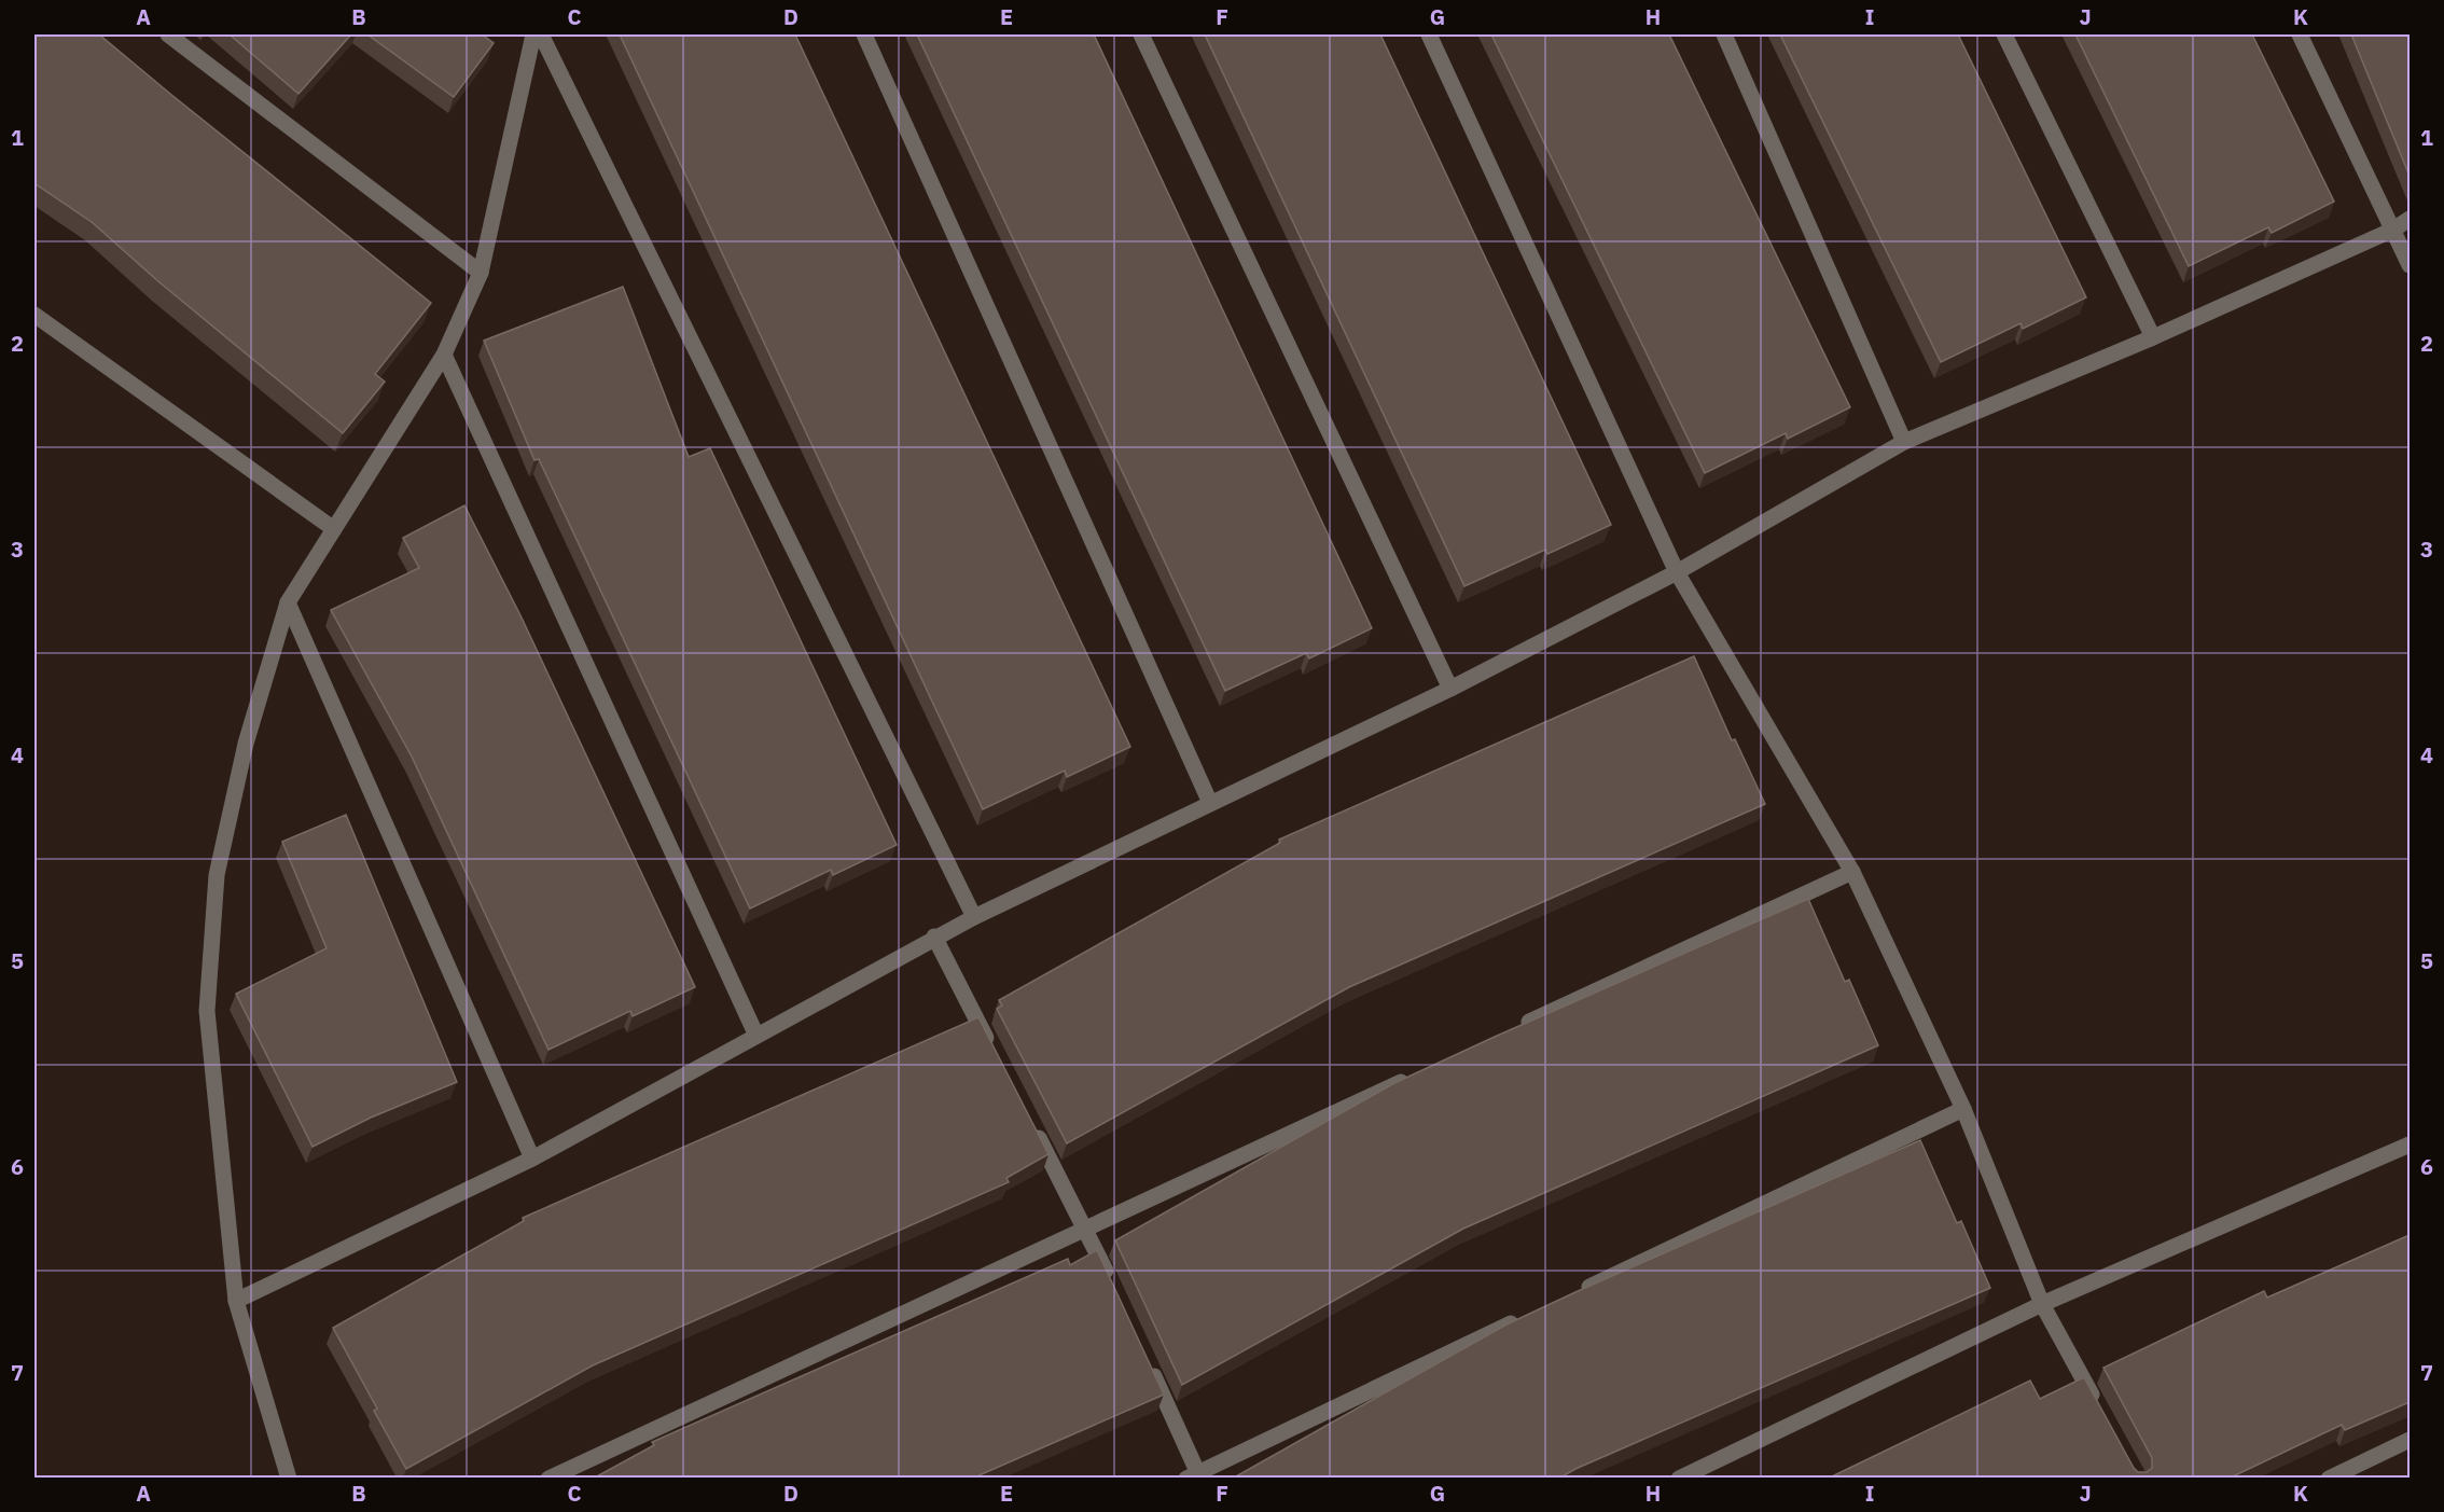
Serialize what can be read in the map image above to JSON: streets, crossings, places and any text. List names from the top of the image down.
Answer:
{
  "grid": {
    "columns": [
      "A",
      "B",
      "C",
      "D",
      "E",
      "F",
      "G",
      "H",
      "I",
      "J",
      "K"
    ],
    "rows": [
      "1",
      "2",
      "3",
      "4",
      "5",
      "6",
      "7"
    ]
  }
}
